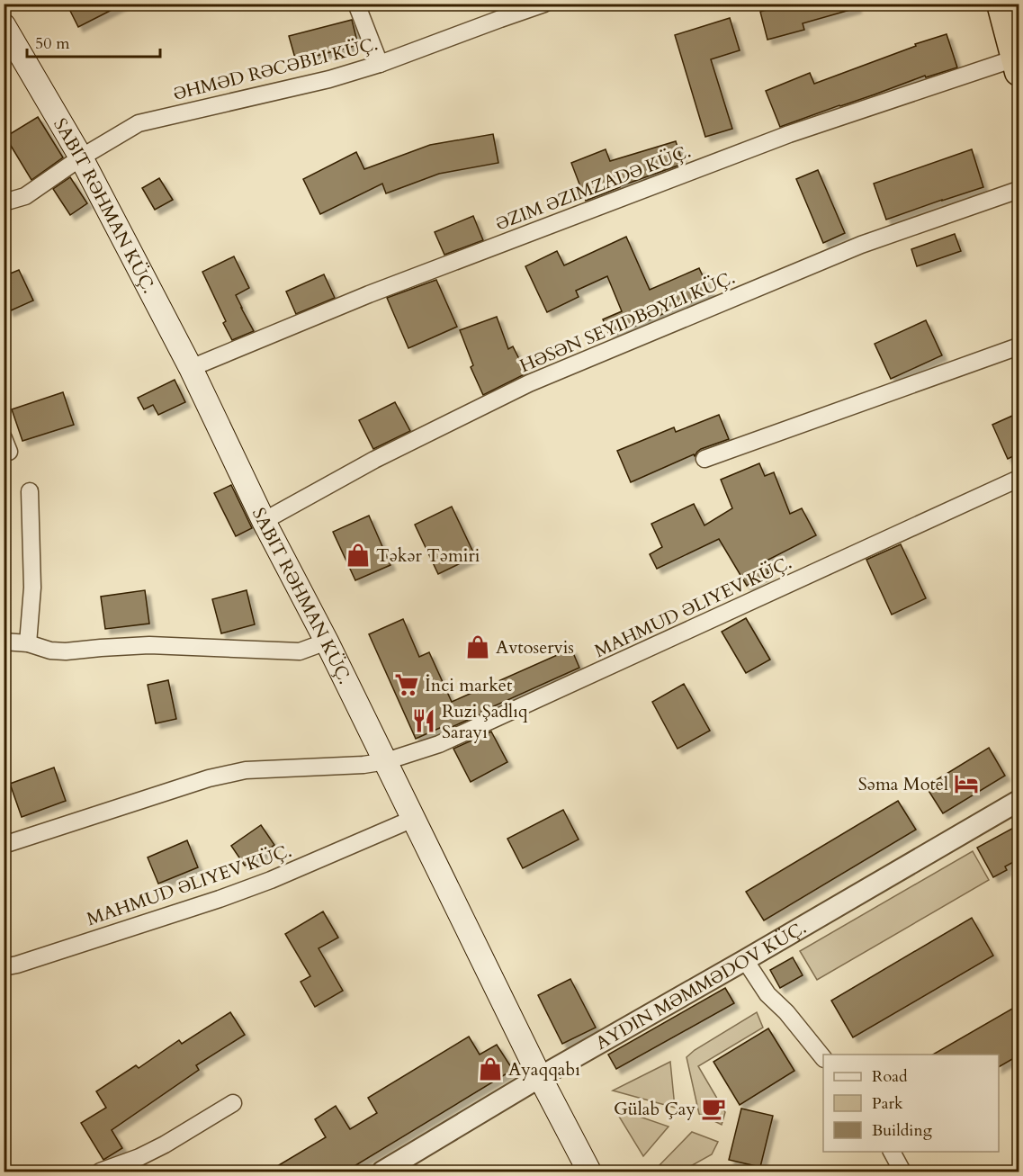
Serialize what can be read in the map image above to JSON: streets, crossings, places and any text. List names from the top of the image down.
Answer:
{
  "streets": {
    "main road": ["SABIT RƏHMAN KÜÇ."],
    "street": [
      "ƏHMƏD RƏCƏBLI KÜÇ.",
      "ƏZIM ƏZIMZADƏ KÜÇ.",
      "HƏSƏN SEYIDBƏYLI KÜÇ.",
      "MAHMUD ƏLIYEV KÜÇ."
    ]
  },
  "crossings": [
    ["ƏHMƏD RƏCƏBLI KÜÇ.", "SABIT RƏHMAN KÜÇ."],
    ["ƏZIM ƏZIMZADƏ KÜÇ.", "SABIT RƏHMAN KÜÇ."],
    ["SABIT RƏHMAN KÜÇ.", "HƏSƏN SEYIDBƏYLI KÜÇ."],
    ["SABIT RƏHMAN KÜÇ.", "MAHMUD ƏLIYEV KÜÇ."]
  ],
  "places": {
    "shop": ["Təkər Təmiri", "Avtoservis", "Ayaqqabı"],
    "supermarket": ["İnci market"],
    "restaurant": ["Ruzi Şadlıq Sarayı"],
    "hotel": ["Səma Motel"],
    "cafe": ["Gülab Çay"]
  },
  "legend": ["Road", "Park", "Building"],
  "scale_bar": "50 m"
}
